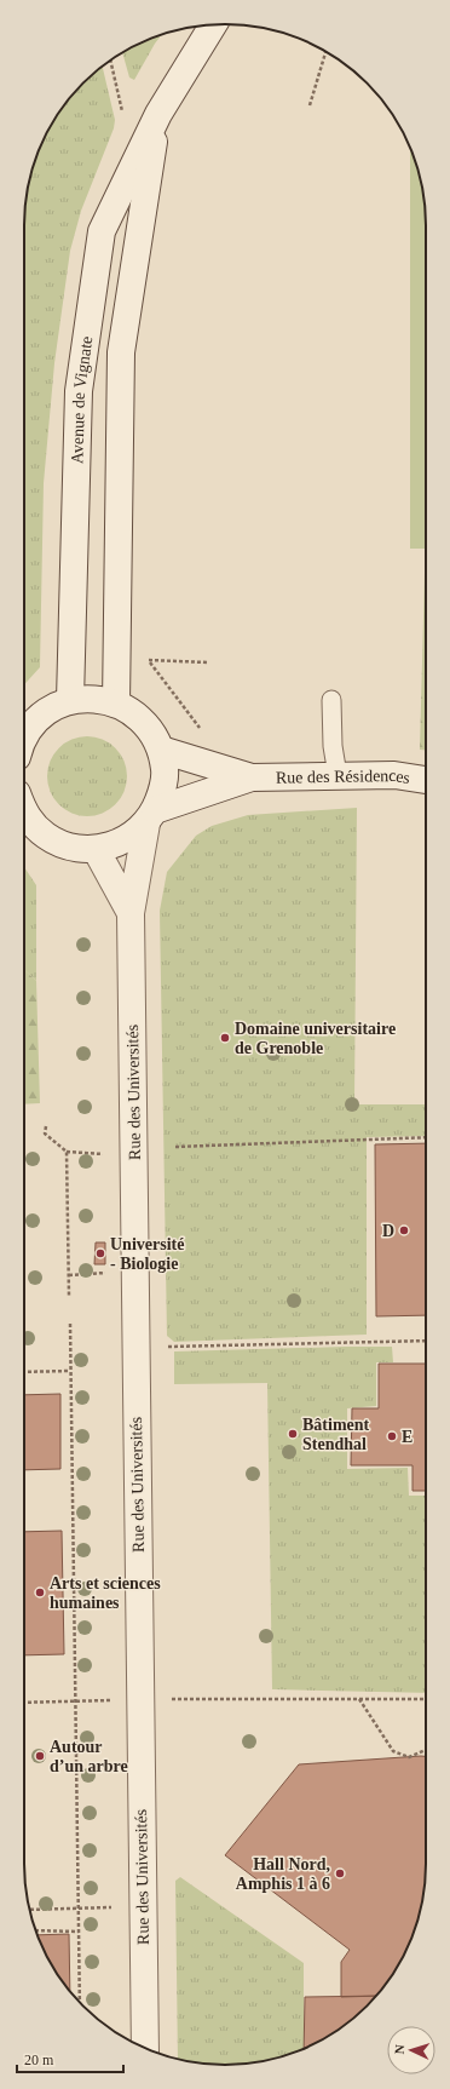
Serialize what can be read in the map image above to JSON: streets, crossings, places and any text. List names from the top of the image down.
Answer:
{
  "streets": {
    "street": ["Avenue de Vignate", "Rue des Résidences", "Rue des Universités"]
  },
  "crossings": [
    ["Rue des Résidences", "Rue des Universités"]
  ],
  "places": [
    "Domaine universitaire de Grenoble",
    "D",
    "Université - Biologie",
    "Bâtiment Stendhal",
    "E",
    "Arts et sciences humaines",
    "Autour d’un arbre",
    "Hall Nord, Amphis 1 à 6"
  ],
  "scale_bar": "20 m",
  "north": "left"
}
